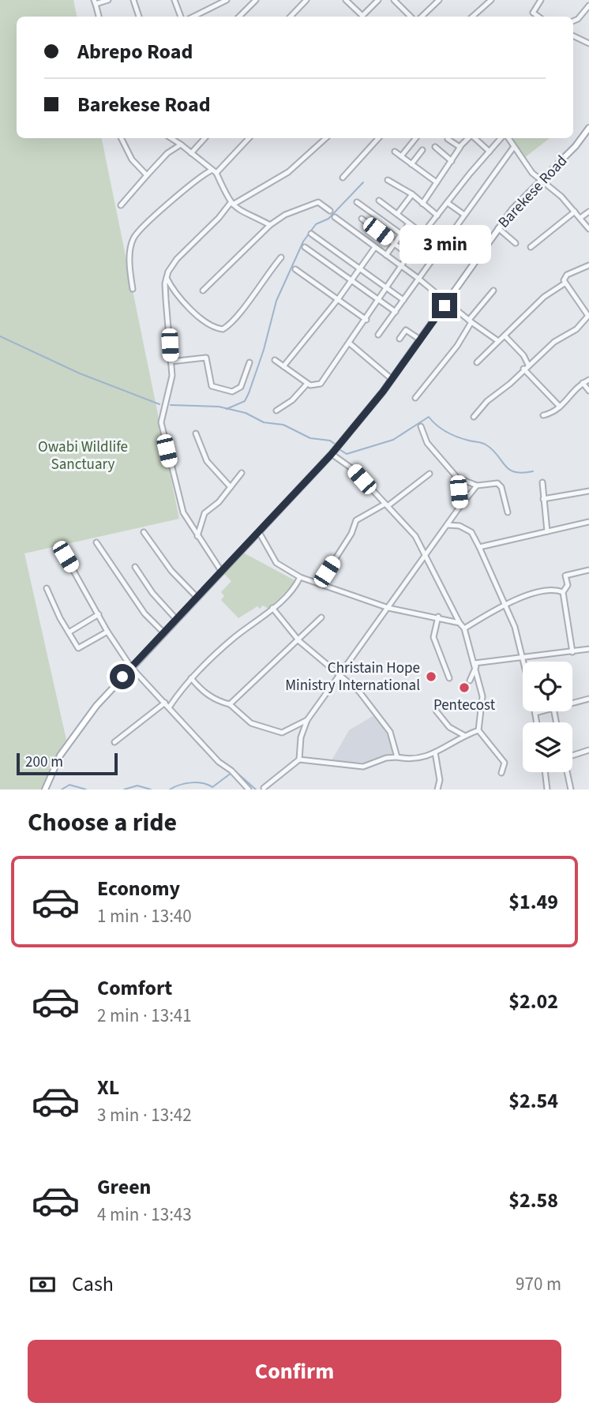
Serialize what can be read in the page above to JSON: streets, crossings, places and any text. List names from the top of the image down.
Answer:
{
  "streets": {
    "main road": ["Barekese Road"]
  },
  "parks": ["Owabi Wildlife Sanctuary"],
  "places": ["Christain Hope Ministry International", "Pentecost"],
  "scale_bar": "200 m",
  "page": {
    "banner": ["Abrepo Road", "Barekese Road"],
    "bubble": "3 min",
    "scale": "200 m",
    "heading": "Choose a ride",
    "list": [
      {
        "name": "Economy",
        "note": "1 min · 13:40",
        "value": "$1.49"
      },
      {
        "name": "Comfort",
        "note": "2 min · 13:41",
        "value": "$2.02"
      },
      {
        "name": "XL",
        "note": "3 min · 13:42",
        "value": "$2.54"
      },
      {
        "name": "Green",
        "note": "4 min · 13:43",
        "value": "$2.58"
      }
    ],
    "pay": ["Cash", "970 m"],
    "buttons": "Confirm"
  }
}
